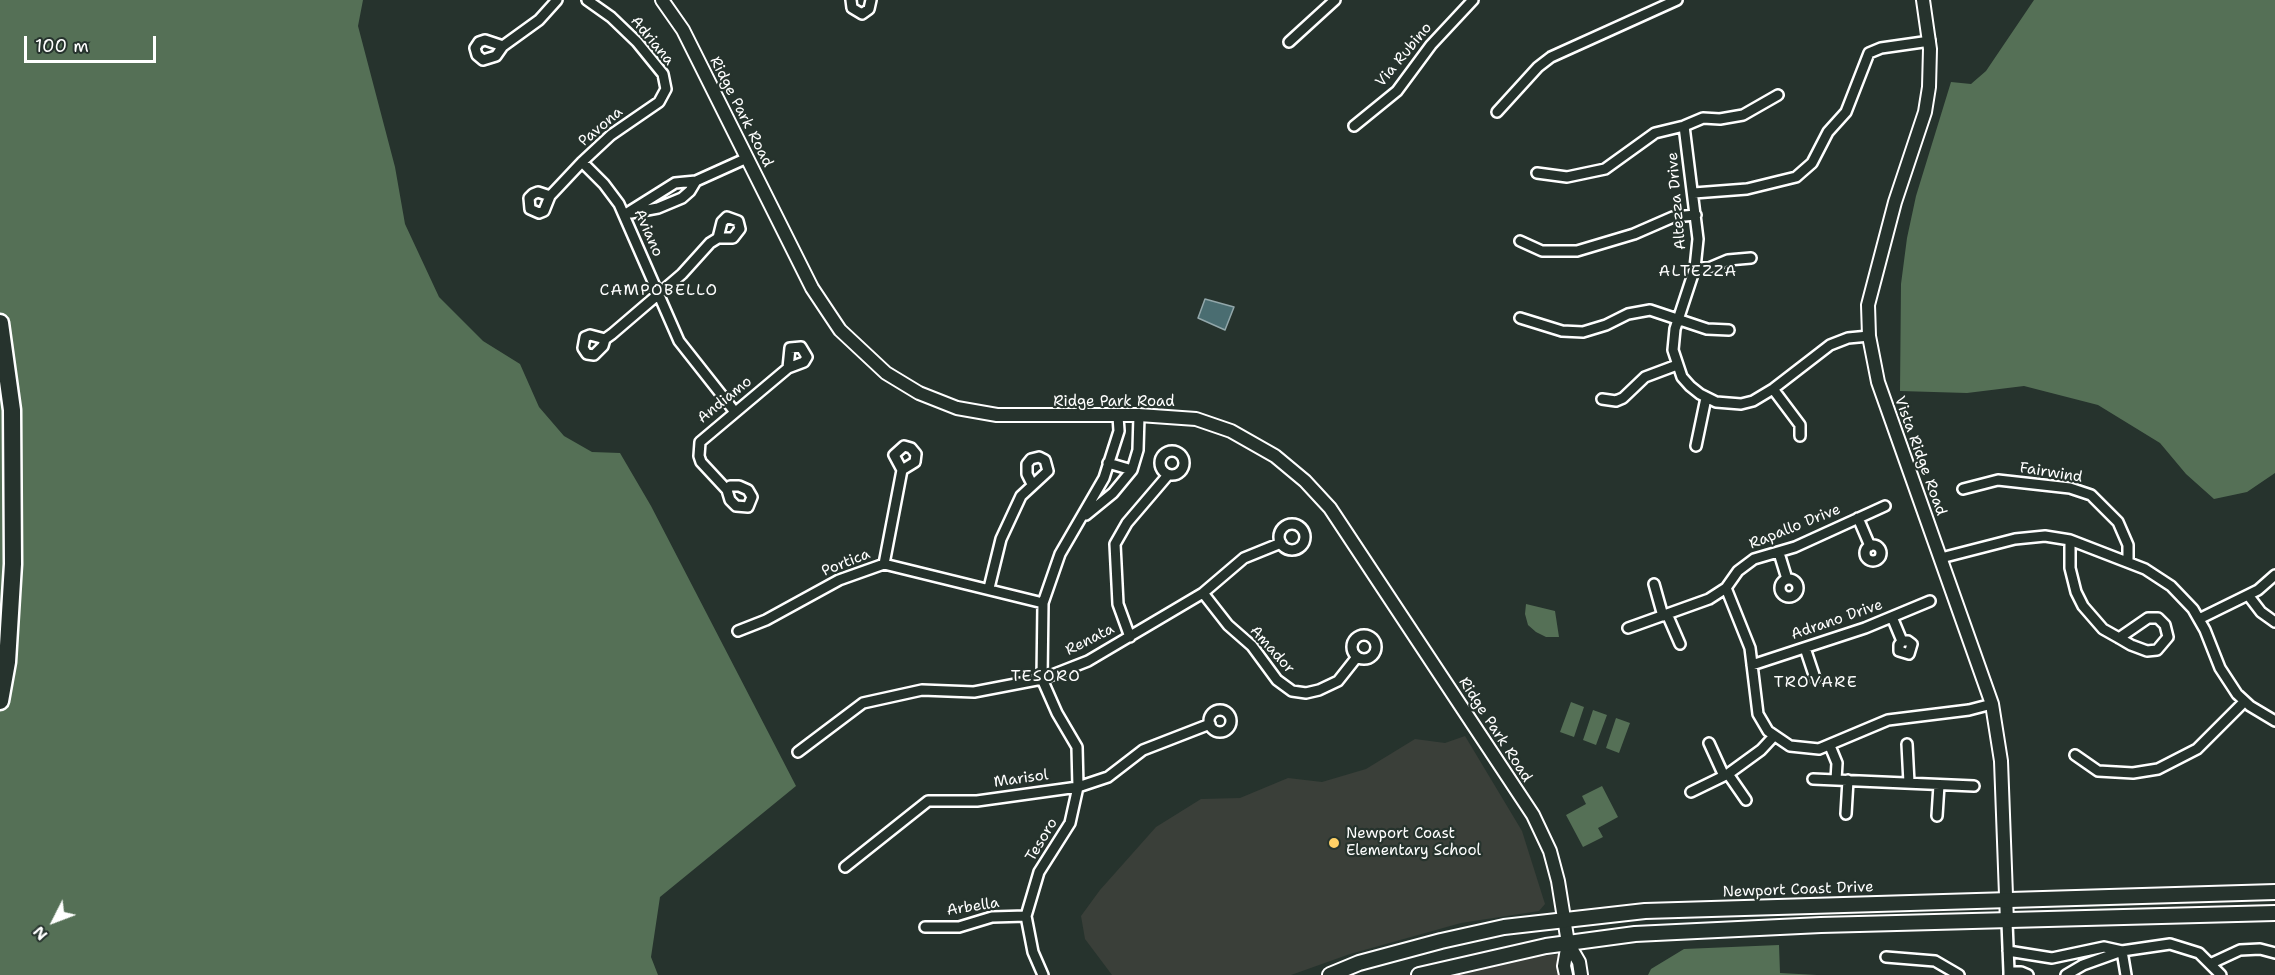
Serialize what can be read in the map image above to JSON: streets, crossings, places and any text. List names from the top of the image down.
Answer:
{
  "streets": {
    "main road": ["Newport Coast Drive"],
    "street": [
      "Adriana",
      "Via Rubino",
      "Ridge Park Road",
      "Pavona",
      "Altezza Drive",
      "Aviano",
      "Andiamo",
      "Vista Ridge Road",
      "Fairwind",
      "Rapallo Drive",
      "Portica",
      "Adrano Drive",
      "Renata",
      "Amador",
      "Marisol",
      "Tesoro",
      "Arbella"
    ]
  },
  "crossings": [
    ["Adriana", "Pavona"],
    ["Ridge Park Road", "Tesoro"],
    ["Ridge Park Road", "Newport Coast Drive"],
    ["Pavona", "Aviano"],
    ["Aviano", "Andiamo"],
    ["Vista Ridge Road", "Newport Coast Drive"],
    ["Portica", "Tesoro"],
    ["Renata", "Amador"],
    ["Renata", "Tesoro"],
    ["Marisol", "Tesoro"],
    ["Tesoro", "Arbella"]
  ],
  "districts": [
    "ALTEZZA",
    "CAMPOBELLO",
    "TESORO",
    "TROVARE"
  ],
  "places": ["Newport Coast Elementary School"],
  "scale_bar": "100 m",
  "north": "bottom left"
}
